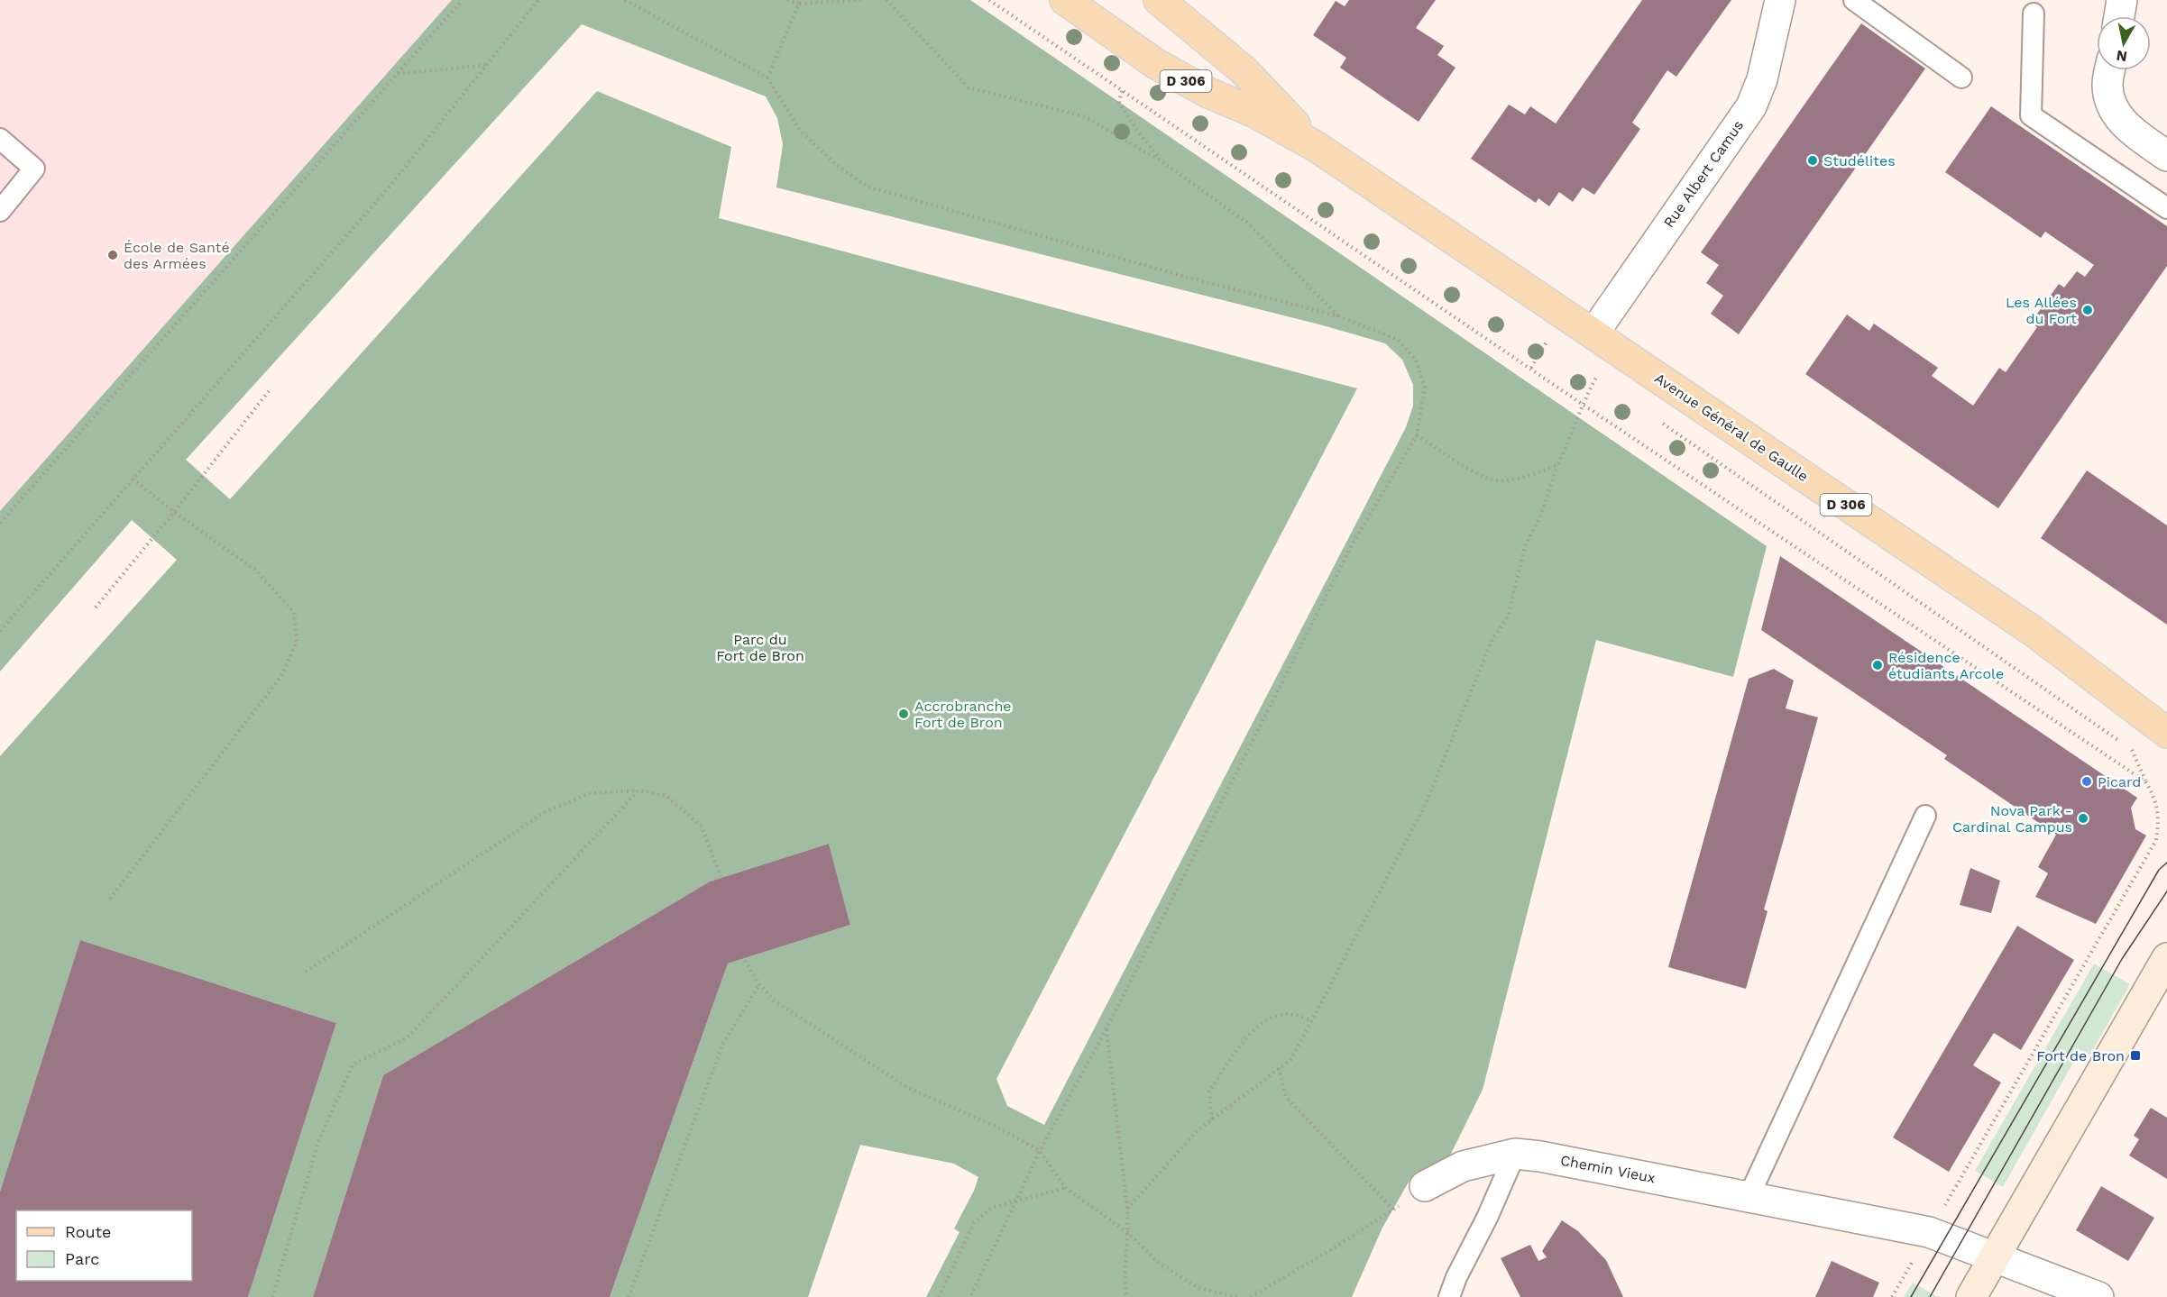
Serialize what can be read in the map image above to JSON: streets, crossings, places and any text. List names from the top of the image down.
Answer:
{
  "streets": {
    "main road": ["D 306", "Avenue Général de Gaulle"],
    "street": ["Rue Albert Camus", "Chemin Vieux"]
  },
  "crossings": [
    ["Rue Albert Camus", "Avenue Général de Gaulle"]
  ],
  "parks": ["Parc du Fort de Bron"],
  "places": {
    "other": [
      "Studélites",
      "École de Santé des Armées",
      "Les Allées du Fort",
      "Résidence étudiants Arcole",
      "Accrobranche Fort de Bron",
      "Picard",
      "Nova Park - Cardinal Campus"
    ],
    "transit": ["Fort de Bron"]
  },
  "legend": ["Route", "Parc"],
  "north": "bottom"
}
